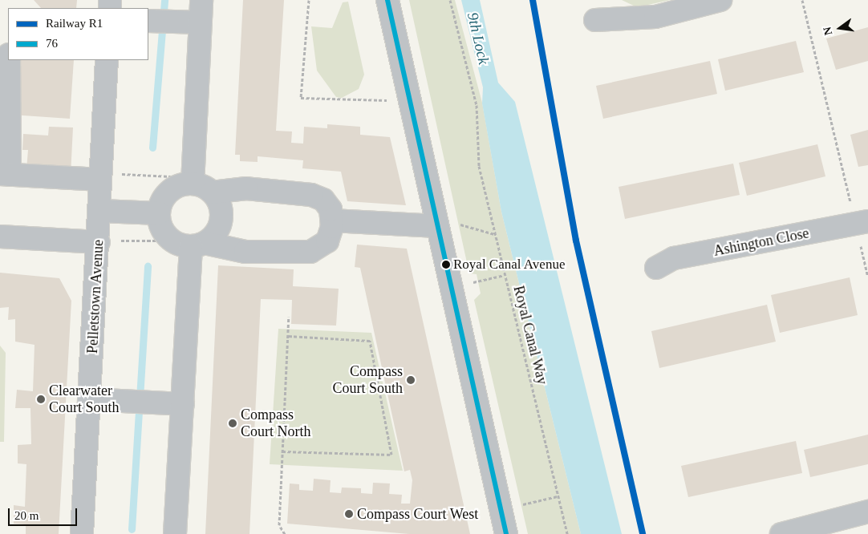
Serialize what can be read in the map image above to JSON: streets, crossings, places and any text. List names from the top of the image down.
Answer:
{
  "streets": {
    "street": ["Ashington Close", "Pelletstown Avenue"],
    "path": ["Royal Canal Way"]
  },
  "water": ["9th Lock"],
  "places": [
    "Royal Canal Avenue",
    "Compass Court South",
    "Clearwater Court South",
    "Compass Court North",
    "Compass Court West"
  ],
  "lines": ["rail line R1", "transit line 76"],
  "legend": ["Railway R1", "76"],
  "scale_bar": "20 m",
  "north": "left"
}
